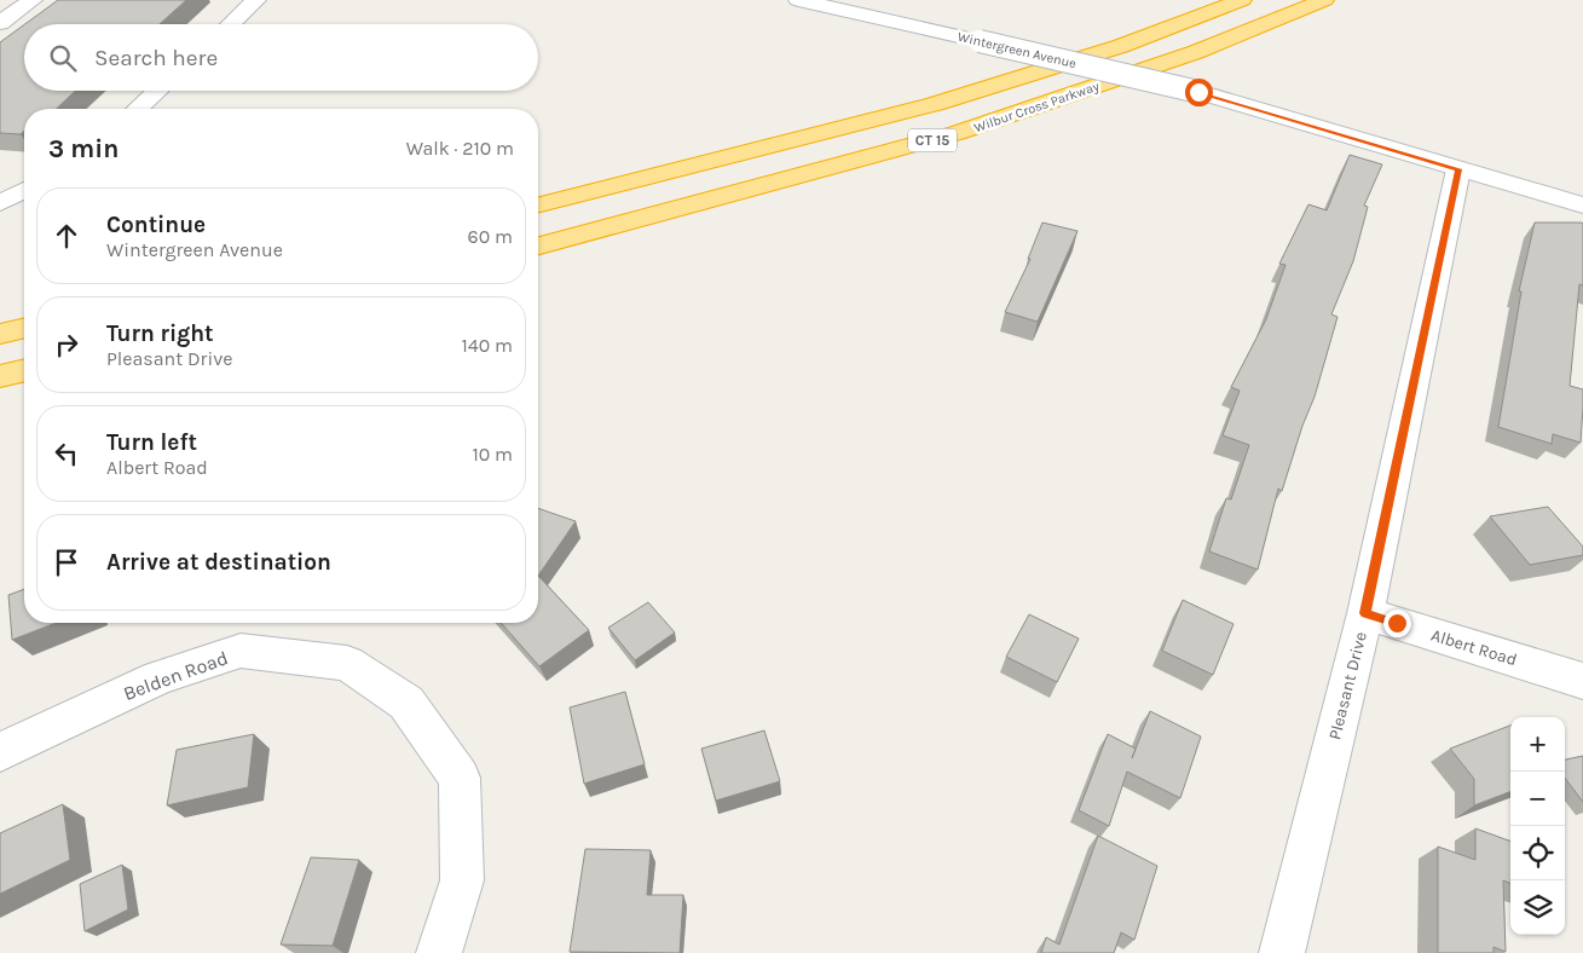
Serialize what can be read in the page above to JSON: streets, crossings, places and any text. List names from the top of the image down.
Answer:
{
  "streets": {
    "highway": ["Wilbur Cross Parkway", "CT 15"],
    "street": [
      "Wintergreen Avenue",
      "Albert Road",
      "Belden Road",
      "Pleasant Drive"
    ]
  },
  "crossings": [
    ["Wintergreen Avenue", "Pleasant Drive"],
    ["Albert Road", "Pleasant Drive"]
  ],
  "page": {
    "search": "Search here",
    "heading": ["3 min", "Walk · 210 m"],
    "list": [
      ["Continue", "Wintergreen Avenue", "60 m"],
      ["Turn right", "Pleasant Drive", "140 m"],
      ["Turn left", "Albert Road", "10 m"],
      "Arrive at destination"
    ],
    "map_buttons": ["+", "−"]
  }
}
